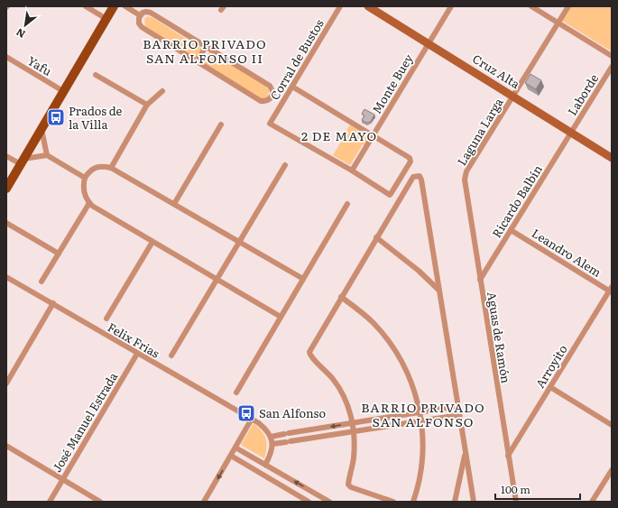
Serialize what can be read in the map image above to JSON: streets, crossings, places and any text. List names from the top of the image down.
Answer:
{
  "streets": {
    "main road": ["Cruz Alta"],
    "street": [
      "Corral de Bustos",
      "Yafu",
      "Monte Buey",
      "Laborde",
      "Laguna Larga",
      "Ricardo Balbín",
      "Leandro Alem",
      "Aguas de Ramón",
      "Felix Frias",
      "Arroyito",
      "José Manuel Estrada"
    ]
  },
  "crossings": [
    ["Corral de Bustos", "Monte Buey"],
    ["Cruz Alta", "Monte Buey"],
    ["Cruz Alta", "Laborde"],
    ["Cruz Alta", "Laguna Larga"],
    ["Cruz Alta", "Ricardo Balbín"],
    ["Laborde", "Ricardo Balbín"],
    ["Laguna Larga", "Aguas de Ramón"],
    ["Ricardo Balbín", "Leandro Alem"],
    ["Ricardo Balbín", "Aguas de Ramón"],
    ["Leandro Alem", "Arroyito"],
    ["Aguas de Ramón", "Arroyito"],
    ["Felix Frias", "José Manuel Estrada"]
  ],
  "districts": ["BARRIO PRIVADO SAN ALFONSO II", "2 DE MAYO", "BARRIO PRIVADO SAN ALFONSO"],
  "places": {
    "bus stop": ["Prados de la Villa", "San Alfonso"]
  },
  "scale_bar": "100 m",
  "north": "bottom left"
}
